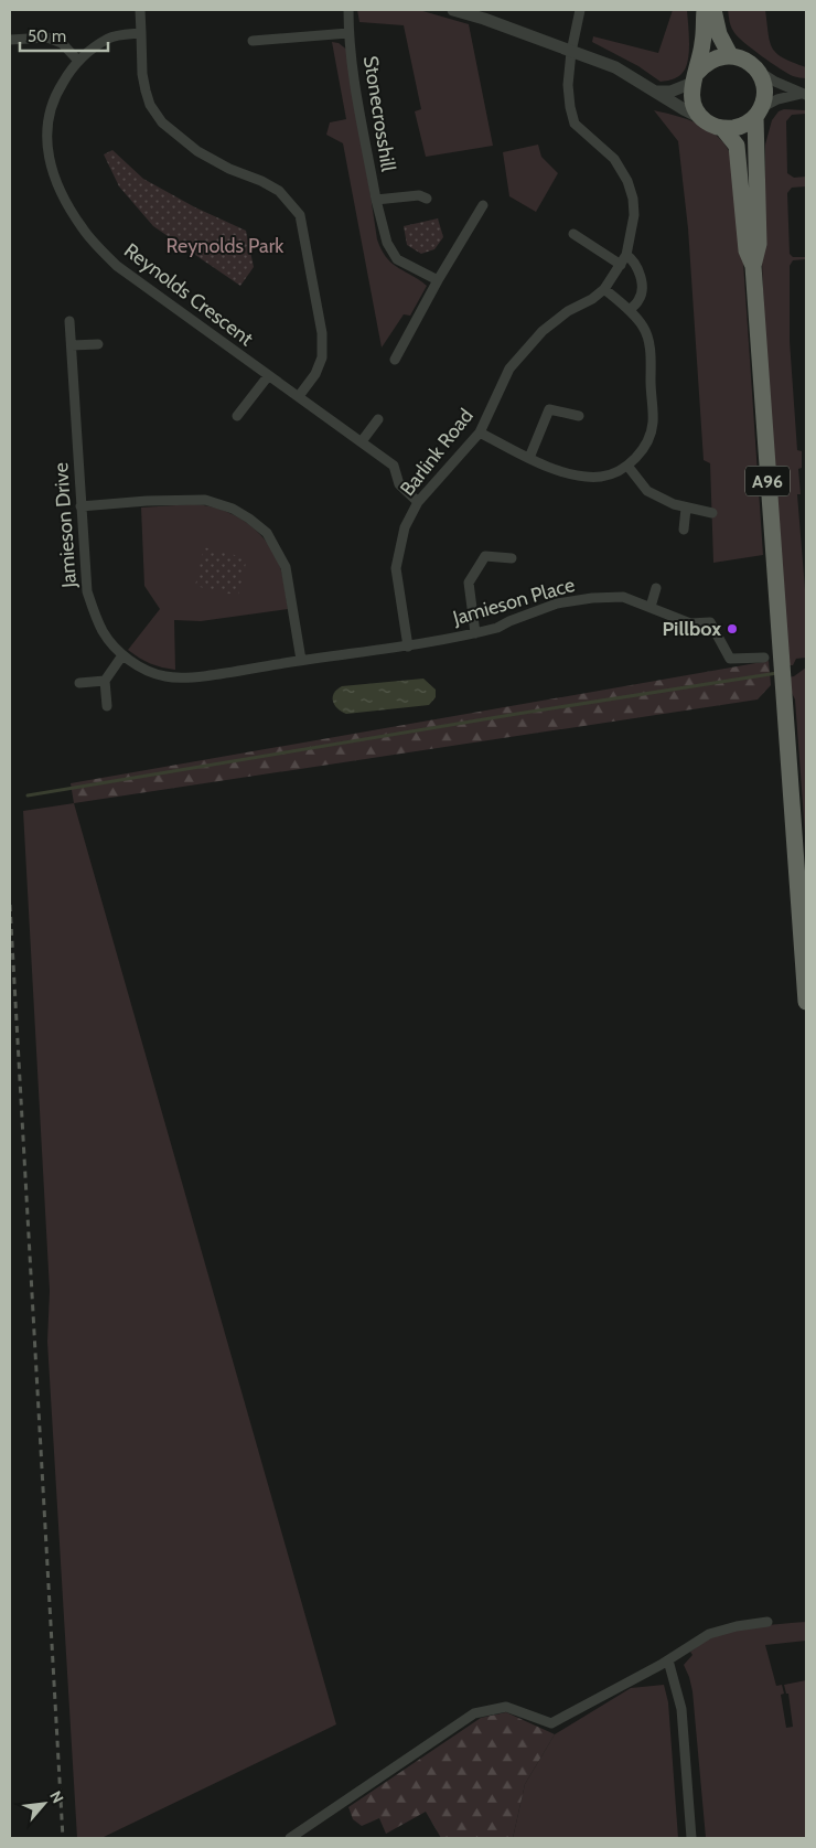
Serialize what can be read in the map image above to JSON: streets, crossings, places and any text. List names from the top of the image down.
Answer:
{
  "streets": {
    "highway": ["A96"],
    "street": [
      "Stonecrosshill",
      "Reynolds Crescent",
      "Barlink Road",
      "Jamieson Drive",
      "Jamieson Place"
    ]
  },
  "crossings": [
    ["Reynolds Crescent", "Barlink Road"],
    ["Barlink Road", "Jamieson Drive"],
    ["Barlink Road", "Jamieson Place"],
    ["Jamieson Drive", "Jamieson Place"]
  ],
  "parks": ["Reynolds Park"],
  "places": ["Pillbox"],
  "scale_bar": "50 m",
  "north": "top right"
}
